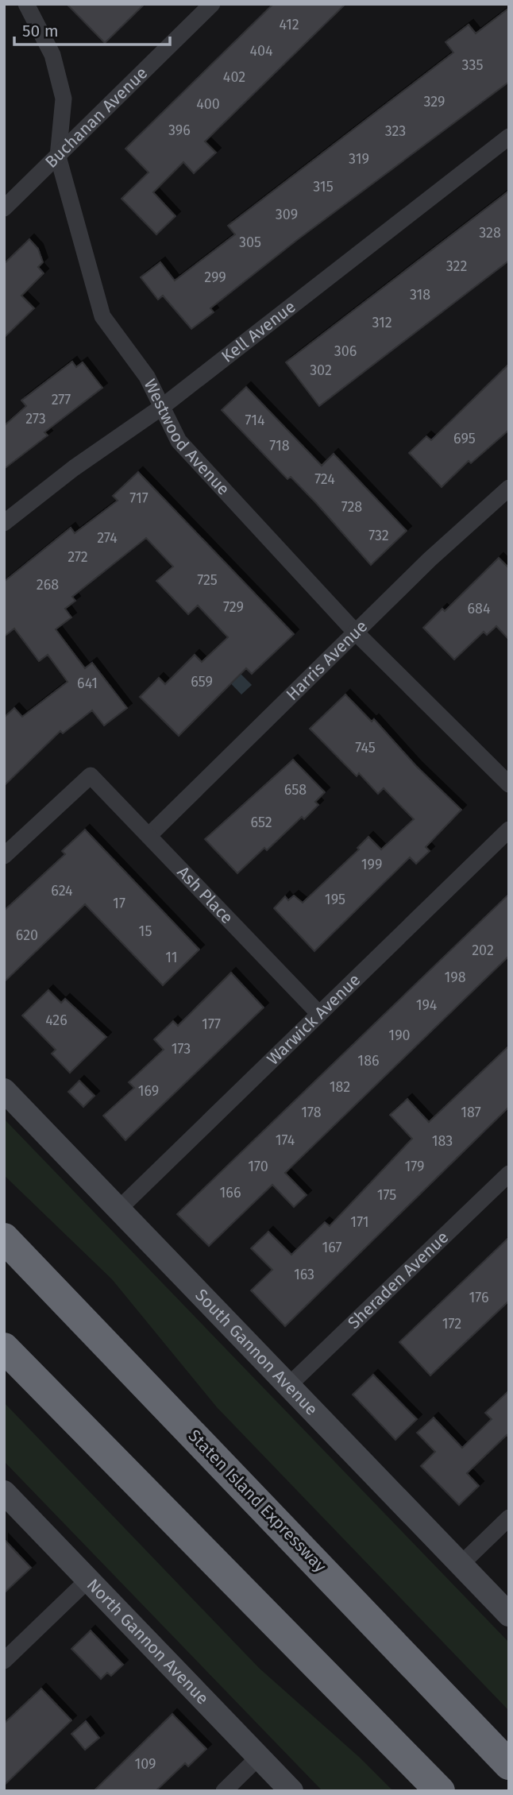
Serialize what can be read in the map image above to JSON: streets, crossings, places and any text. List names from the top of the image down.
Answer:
{
  "streets": {
    "highway": ["Staten Island Expressway"],
    "main road": ["South Gannon Avenue", "North Gannon Avenue"],
    "street": [
      "Buchanan Avenue",
      "Kell Avenue",
      "Westwood Avenue",
      "Harris Avenue",
      "Ash Place",
      "Warwick Avenue",
      "Sheraden Avenue"
    ]
  },
  "crossings": [
    ["Buchanan Avenue", "Westwood Avenue"],
    ["Kell Avenue", "Westwood Avenue"],
    ["Westwood Avenue", "Harris Avenue"],
    ["Harris Avenue", "Ash Place"],
    ["Ash Place", "Warwick Avenue"],
    ["Warwick Avenue", "South Gannon Avenue"],
    ["Sheraden Avenue", "South Gannon Avenue"]
  ],
  "house_numbers": [
    "412",
    "404",
    "335",
    "402",
    "329",
    "400",
    "396",
    "323",
    "319",
    "315",
    "309",
    "328",
    "305",
    "322",
    "299",
    "318",
    "312",
    "306",
    "302",
    "277",
    "273",
    "714",
    "695",
    "718",
    "724",
    "717",
    "728",
    "732",
    "274",
    "272",
    "725",
    "268",
    "729",
    "684",
    "659",
    "641",
    "745",
    "658",
    "652",
    "199",
    "624",
    "195",
    "17",
    "15",
    "620",
    "202",
    "11",
    "198",
    "194",
    "426",
    "177",
    "190",
    "173",
    "186",
    "182",
    "169",
    "178",
    "187",
    "174",
    "183",
    "170",
    "179",
    "166",
    "175",
    "171",
    "167",
    "163",
    "176",
    "172",
    "109"
  ],
  "scale_bar": "50 m"
}
